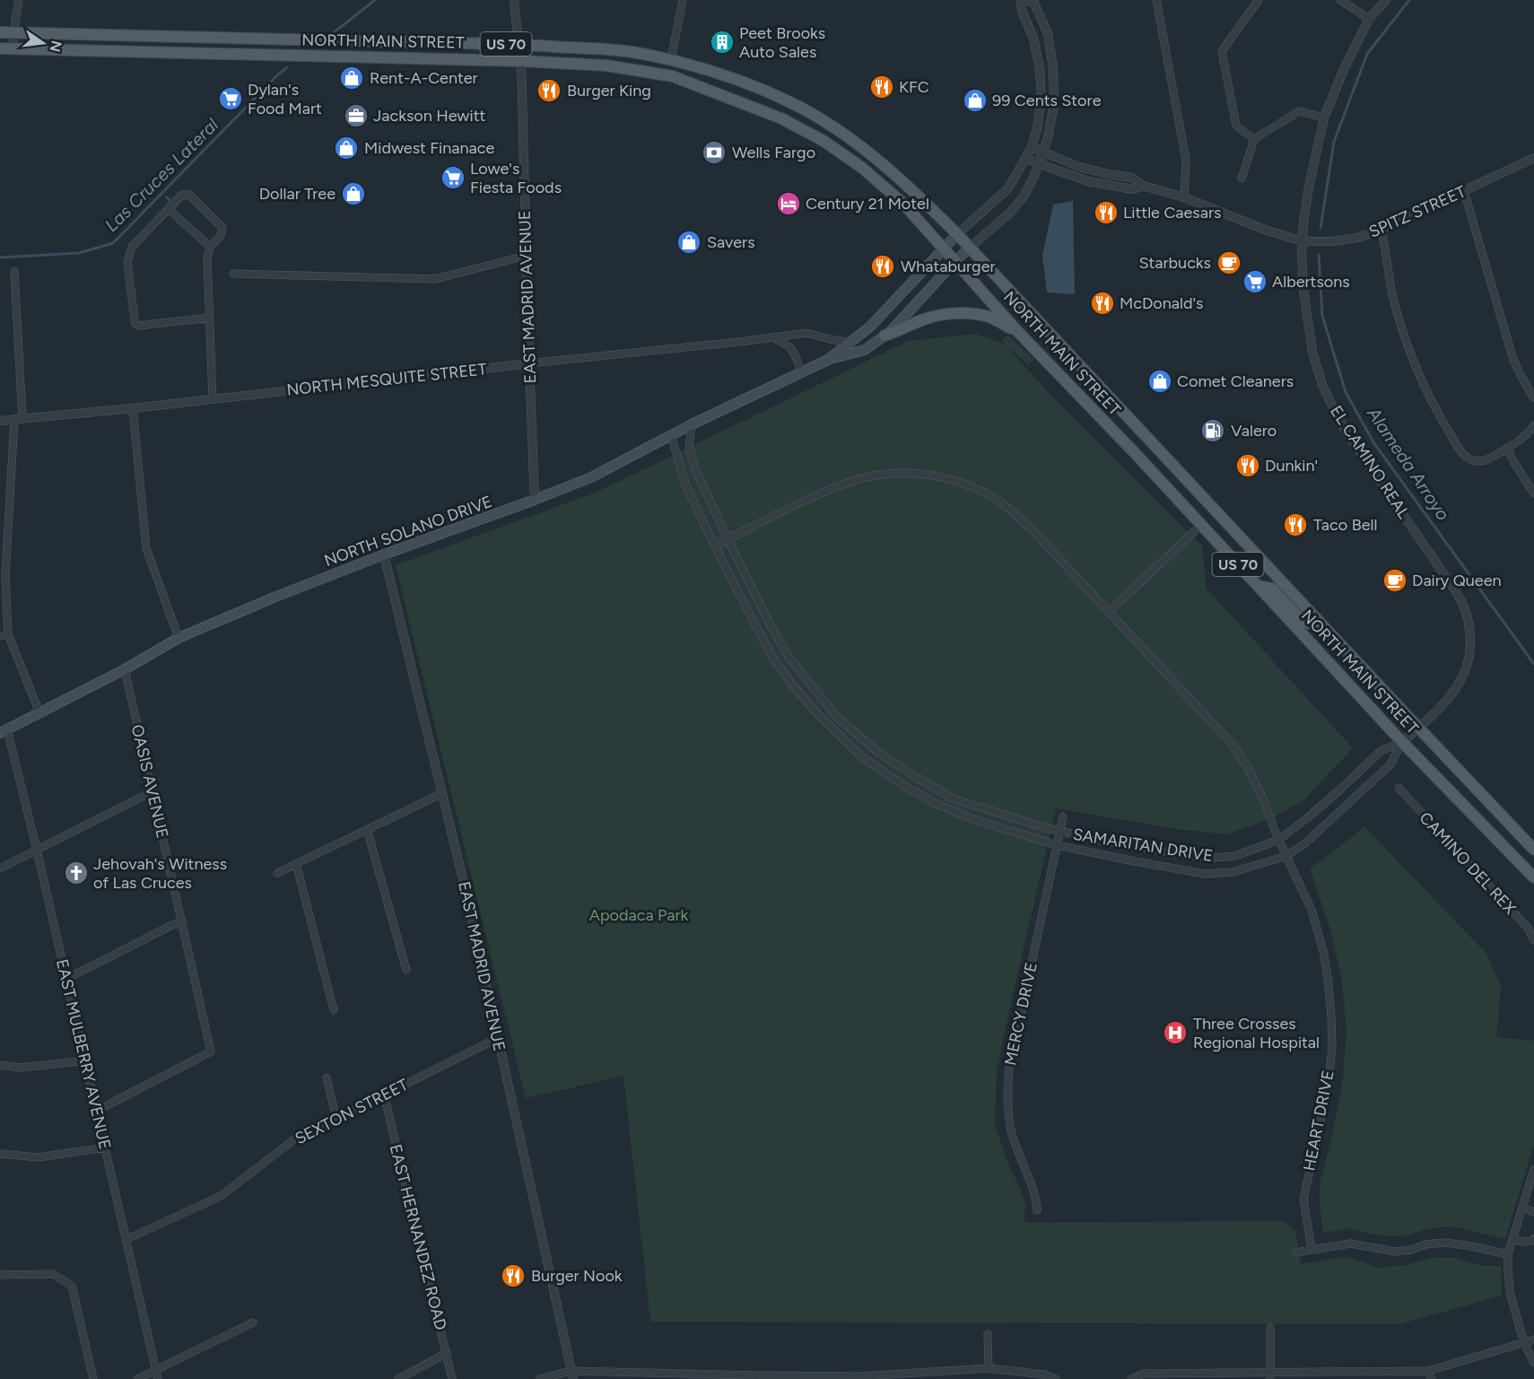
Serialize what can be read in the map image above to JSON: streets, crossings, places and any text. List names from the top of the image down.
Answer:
{
  "streets": {
    "main road": ["NORTH MAIN STREET", "US 70", "NORTH SOLANO DRIVE"],
    "street": [
      "SPITZ STREET",
      "EAST MADRID AVENUE",
      "NORTH MESQUITE STREET",
      "EL CAMINO REAL",
      "OASIS AVENUE",
      "SAMARITAN DRIVE",
      "CAMINO DEL REX",
      "MERCY DRIVE",
      "EAST MULBERRY AVENUE",
      "SEXTON STREET",
      "HEART DRIVE",
      "EAST HERNANDEZ ROAD"
    ]
  },
  "crossings": [
    ["NORTH MAIN STREET", "EAST MADRID AVENUE"],
    ["NORTH MAIN STREET", "EL CAMINO REAL"],
    ["NORTH MAIN STREET", "NORTH SOLANO DRIVE"],
    ["NORTH MAIN STREET", "SAMARITAN DRIVE"],
    ["SPITZ STREET", "EL CAMINO REAL"],
    ["EAST MADRID AVENUE", "NORTH MESQUITE STREET"],
    ["EAST MADRID AVENUE", "NORTH SOLANO DRIVE"],
    ["EAST MADRID AVENUE", "SEXTON STREET"],
    ["NORTH MESQUITE STREET", "NORTH SOLANO DRIVE"],
    ["EL CAMINO REAL", "SAMARITAN DRIVE"],
    ["NORTH SOLANO DRIVE", "OASIS AVENUE"],
    ["NORTH SOLANO DRIVE", "SAMARITAN DRIVE"],
    ["NORTH SOLANO DRIVE", "EAST MULBERRY AVENUE"],
    ["OASIS AVENUE", "EAST MULBERRY AVENUE"],
    ["SAMARITAN DRIVE", "MERCY DRIVE"],
    ["SAMARITAN DRIVE", "HEART DRIVE"],
    ["EAST MULBERRY AVENUE", "SEXTON STREET"],
    ["SEXTON STREET", "EAST HERNANDEZ ROAD"]
  ],
  "water": ["Las Cruces Lateral", "Alameda Arroyo"],
  "parks": ["Apodaca Park"],
  "places": {
    "building": ["Peet Brooks Auto Sales"],
    "shop": [
      "Rent-A-Center",
      "99 Cents Store",
      "Midwest Finanace",
      "Dollar Tree",
      "Savers",
      "Comet Cleaners"
    ],
    "restaurant": [
      "KFC",
      "Burger King",
      "Little Caesars",
      "Whataburger",
      "McDonald's",
      "Dunkin'",
      "Taco Bell",
      "Burger Nook"
    ],
    "supermarket": ["Dylan's Food Mart", "Lowe's Fiesta Foods", "Albertsons"],
    "office": ["Jackson Hewitt"],
    "bank": ["Wells Fargo"],
    "hotel": ["Century 21 Motel"],
    "cafe": ["Starbucks", "Dairy Queen"],
    "fuel station": ["Valero"],
    "church": ["Jehovah's Witness of Las Cruces"],
    "hospital": ["Three Crosses Regional Hospital"]
  },
  "north": "right"
}
